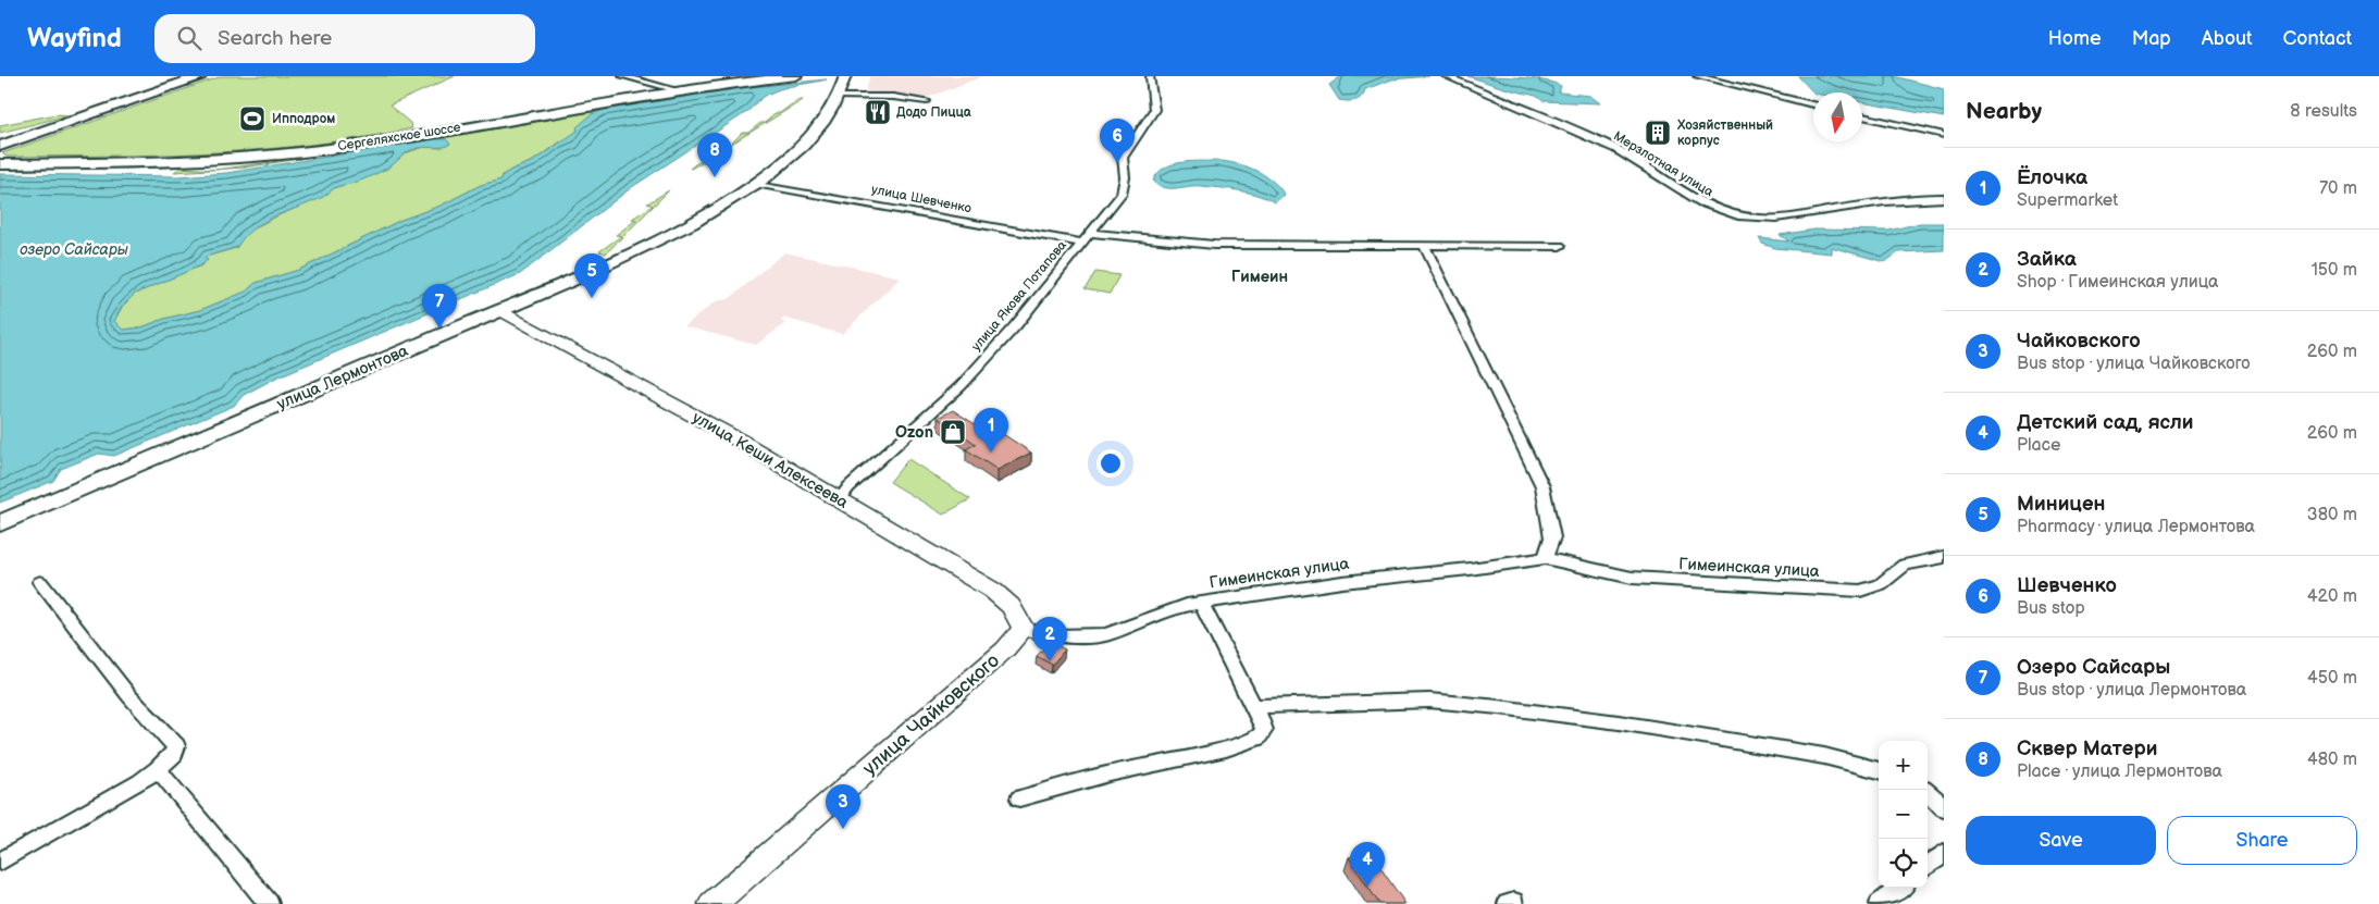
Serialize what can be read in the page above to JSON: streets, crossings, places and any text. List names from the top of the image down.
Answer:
{
  "streets": {
    "main road": [
      "Сергеляхское шоссе",
      "улица Лермонтова",
      "улица Кеши Алексеева",
      "улица Чайковского"
    ],
    "street": [
      "Мерзлотная улица",
      "улица Шевченко",
      "улица Якова Потапова",
      "Гимеинская улица"
    ]
  },
  "crossings": [
    ["улица Шевченко", "улица Якова Потапова"],
    ["улица Шевченко", "улица Лермонтова"],
    ["улица Якова Потапова", "улица Кеши Алексеева"],
    ["улица Лермонтова", "улица Кеши Алексеева"],
    ["улица Кеши Алексеева", "Гимеинская улица"],
    ["улица Кеши Алексеева", "улица Чайковского"],
    ["Гимеинская улица", "улица Чайковского"]
  ],
  "districts": ["Гимеин"],
  "water": ["озеро Сайсары"],
  "places": {
    "restaurant": ["Додо Пицца"],
    "sports": ["Ипподром"],
    "building": ["Хозяйственный корпус"],
    "shop": ["Ozon"]
  },
  "north": "bottom",
  "page": {
    "header": "Wayfind",
    "search": "Search here",
    "nav": [
      "Home",
      "Map",
      "About",
      "Contact"
    ],
    "heading": ["Nearby", "8 results"],
    "pins": [
      "6",
      "8",
      "5",
      "7",
      "1",
      "2",
      "3",
      "4"
    ],
    "list": [
      {
        "mark": "1",
        "name": "Ёлочка",
        "note": "Supermarket",
        "value": "70 m"
      },
      {
        "mark": "2",
        "name": "Зайка",
        "note": "Shop · Гимеинская улица",
        "value": "150 m"
      },
      {
        "mark": "3",
        "name": "Чайковского",
        "note": "Bus stop · улица Чайковского",
        "value": "260 m"
      },
      {
        "mark": "4",
        "name": "Детский сад, ясли",
        "note": "Place",
        "value": "260 m"
      },
      {
        "mark": "5",
        "name": "Миницен",
        "note": "Pharmacy · улица Лермонтова",
        "value": "380 m"
      },
      {
        "mark": "6",
        "name": "Шевченко",
        "note": "Bus stop",
        "value": "420 m"
      },
      {
        "mark": "7",
        "name": "Озеро Сайсары",
        "note": "Bus stop · улица Лермонтова",
        "value": "450 m"
      },
      {
        "mark": "8",
        "name": "Сквер Матери",
        "note": "Place · улица Лермонтова",
        "value": "480 m"
      }
    ],
    "map_buttons": ["+", "−"],
    "buttons": ["Save", "Share"]
  }
}
